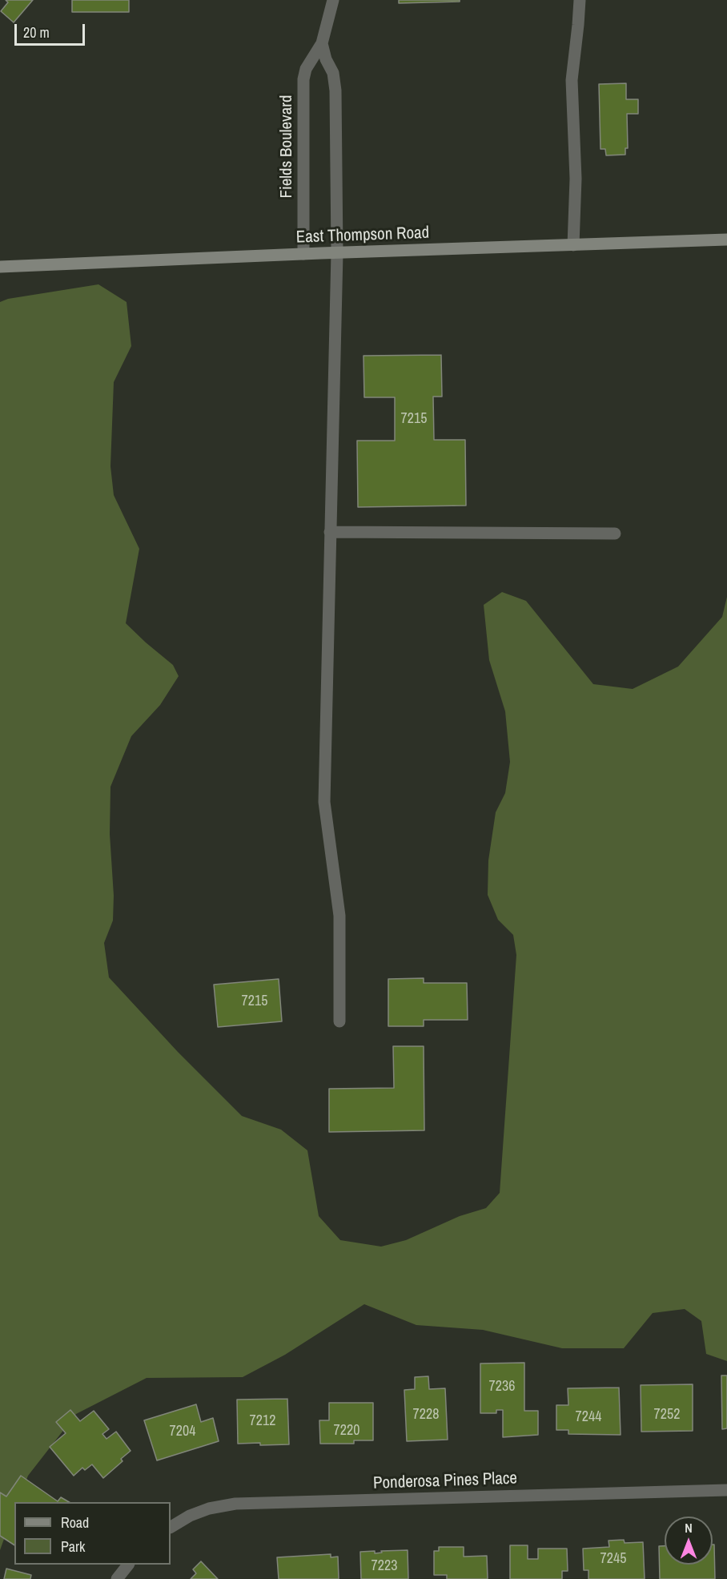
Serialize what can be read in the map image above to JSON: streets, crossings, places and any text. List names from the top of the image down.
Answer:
{
  "streets": {
    "main road": ["East Thompson Road"],
    "street": ["Fields Boulevard", "Ponderosa Pines Place"]
  },
  "crossings": [
    ["Fields Boulevard", "East Thompson Road"]
  ],
  "house_numbers": [
    "7215",
    "7215",
    "7236",
    "7228",
    "7252",
    "7244",
    "7212",
    "7220",
    "7204",
    "7245",
    "7223"
  ],
  "legend": ["Road", "Park"],
  "scale_bar": "20 m",
  "north": "top"
}
